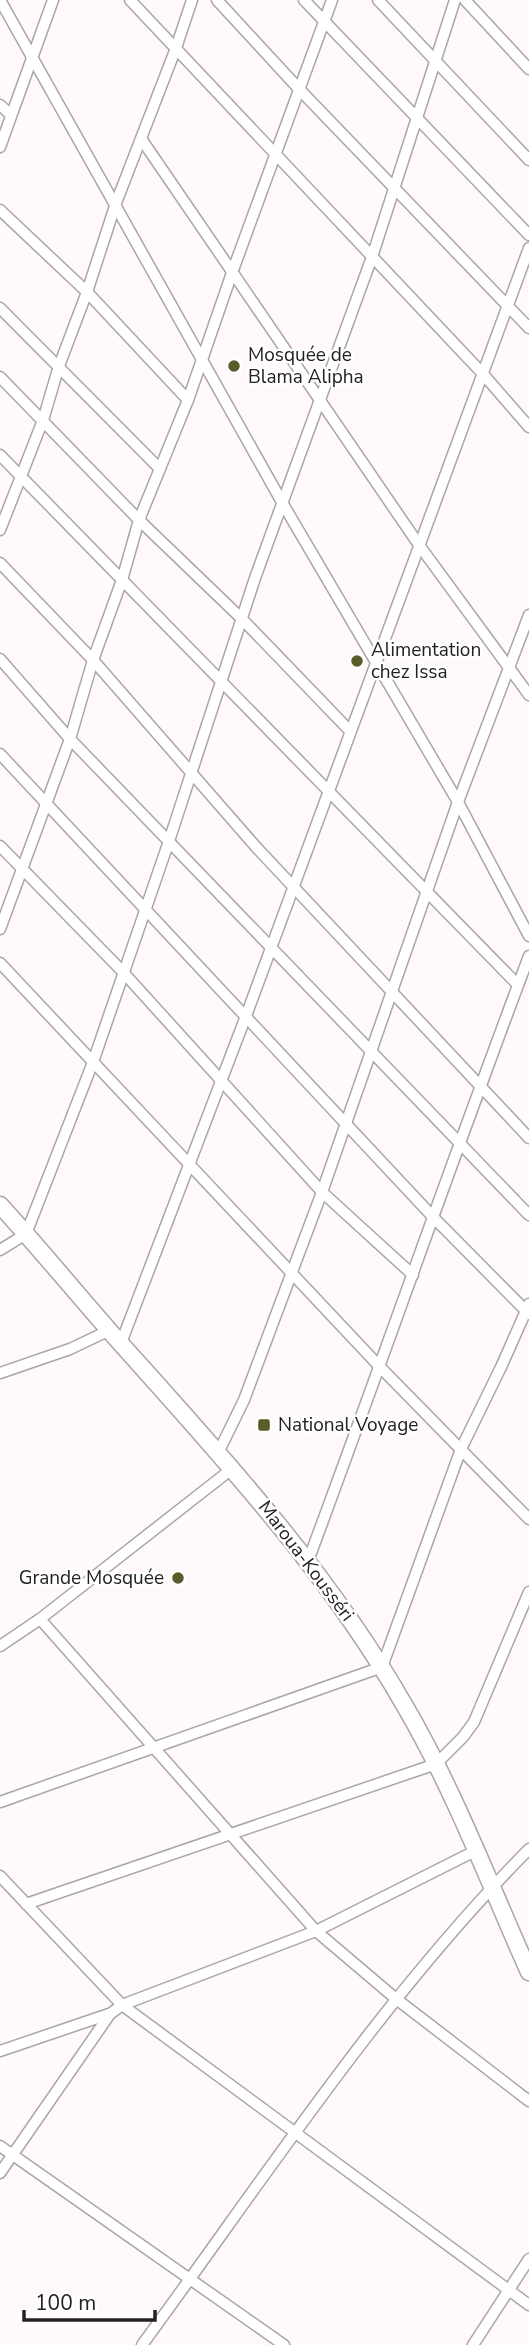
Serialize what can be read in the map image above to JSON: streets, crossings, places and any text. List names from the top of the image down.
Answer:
{
  "streets": {
    "highway": ["Maroua-Kousséri"]
  },
  "places": {
    "other": ["Mosquée de Blama Alipha", "Alimentation chez Issa", "Grande Mosquée"],
    "transit": ["National Voyage"]
  },
  "scale_bar": "100 m"
}
